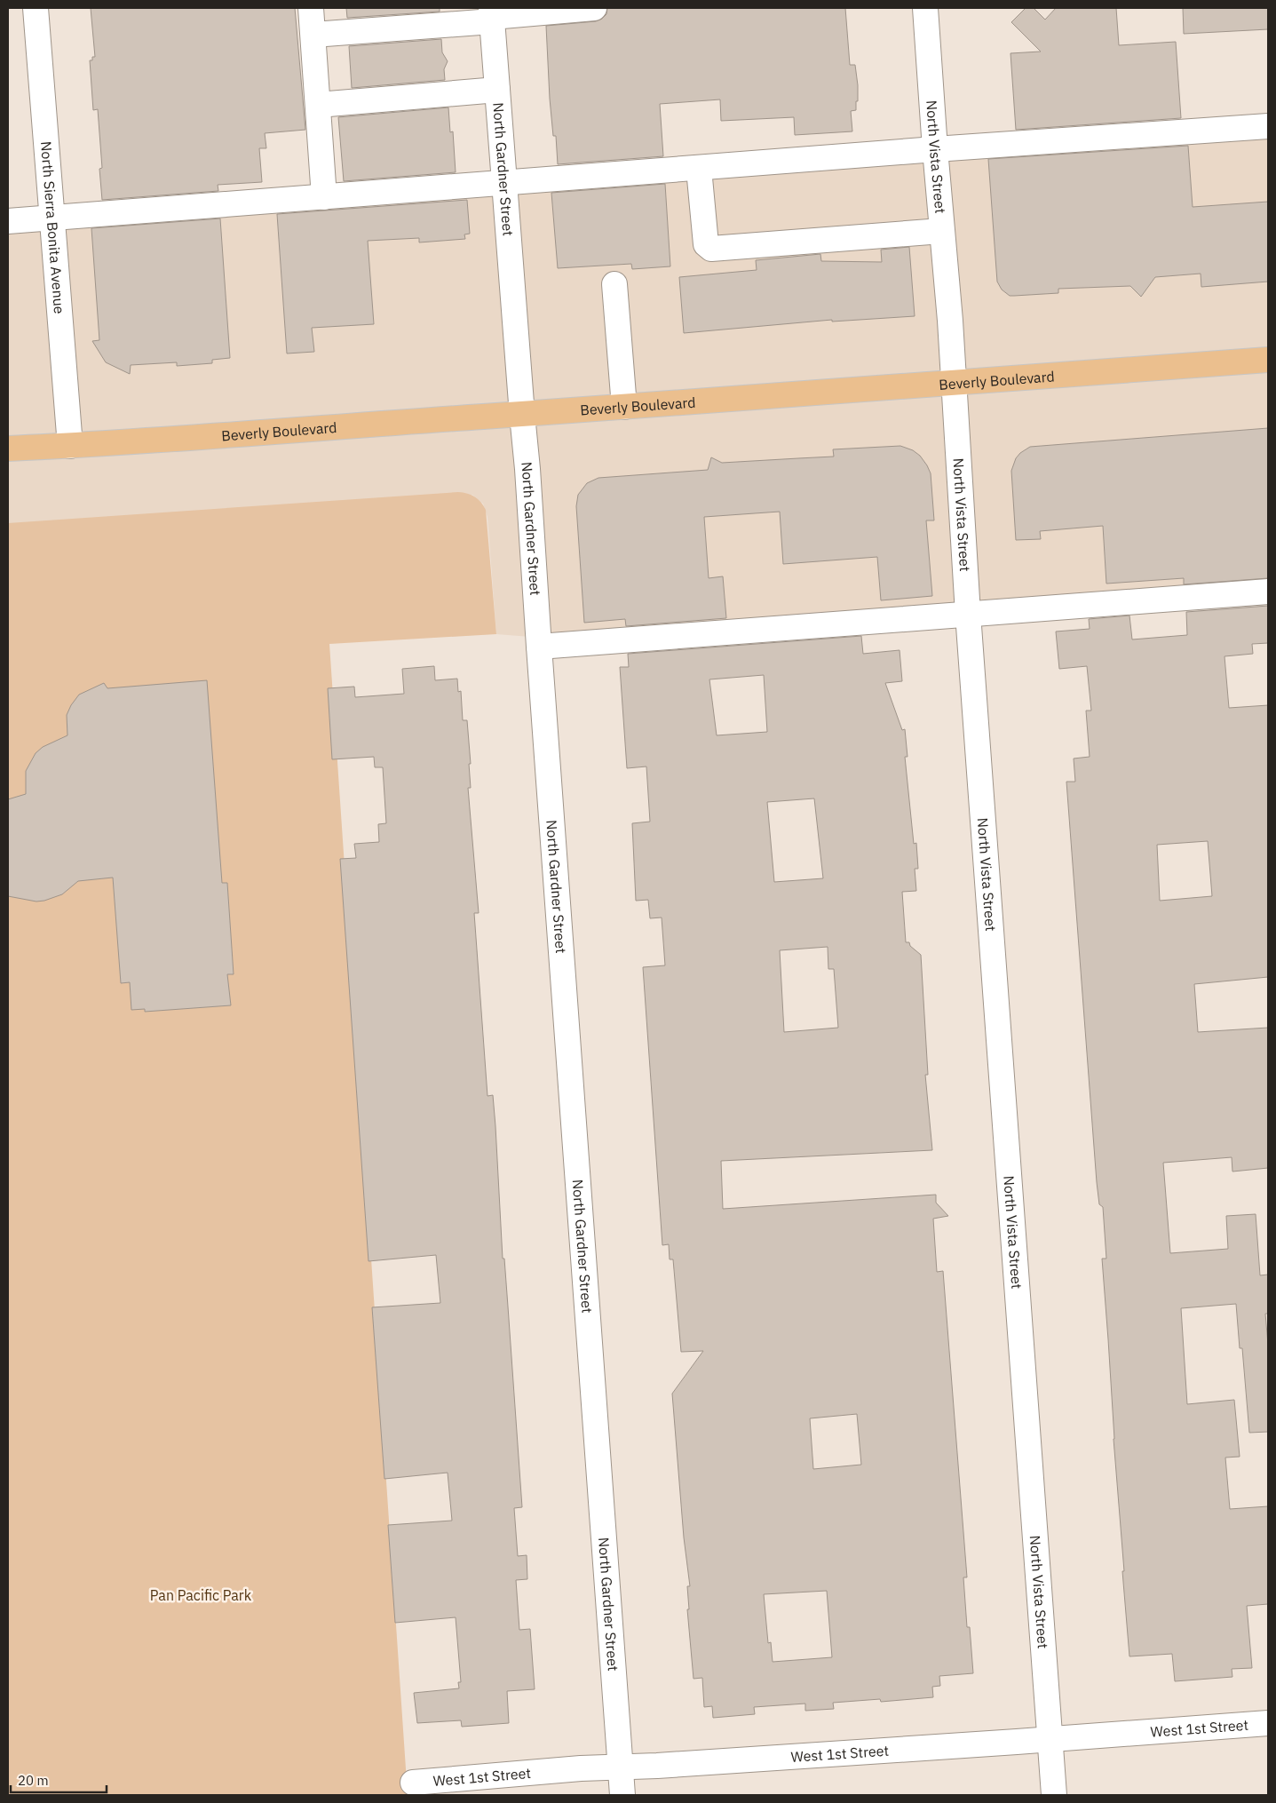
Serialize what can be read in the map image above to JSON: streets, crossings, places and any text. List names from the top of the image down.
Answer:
{
  "streets": {
    "main road": ["Beverly Boulevard"],
    "street": [
      "North Vista Street",
      "North Gardner Street",
      "North Sierra Bonita Avenue",
      "West 1st Street"
    ]
  },
  "crossings": [
    ["North Vista Street", "Beverly Boulevard"],
    ["North Vista Street", "West 1st Street"],
    ["North Gardner Street", "Beverly Boulevard"],
    ["North Gardner Street", "West 1st Street"],
    ["North Sierra Bonita Avenue", "Beverly Boulevard"]
  ],
  "parks": ["Pan Pacific Park"],
  "scale_bar": "20 m"
}
